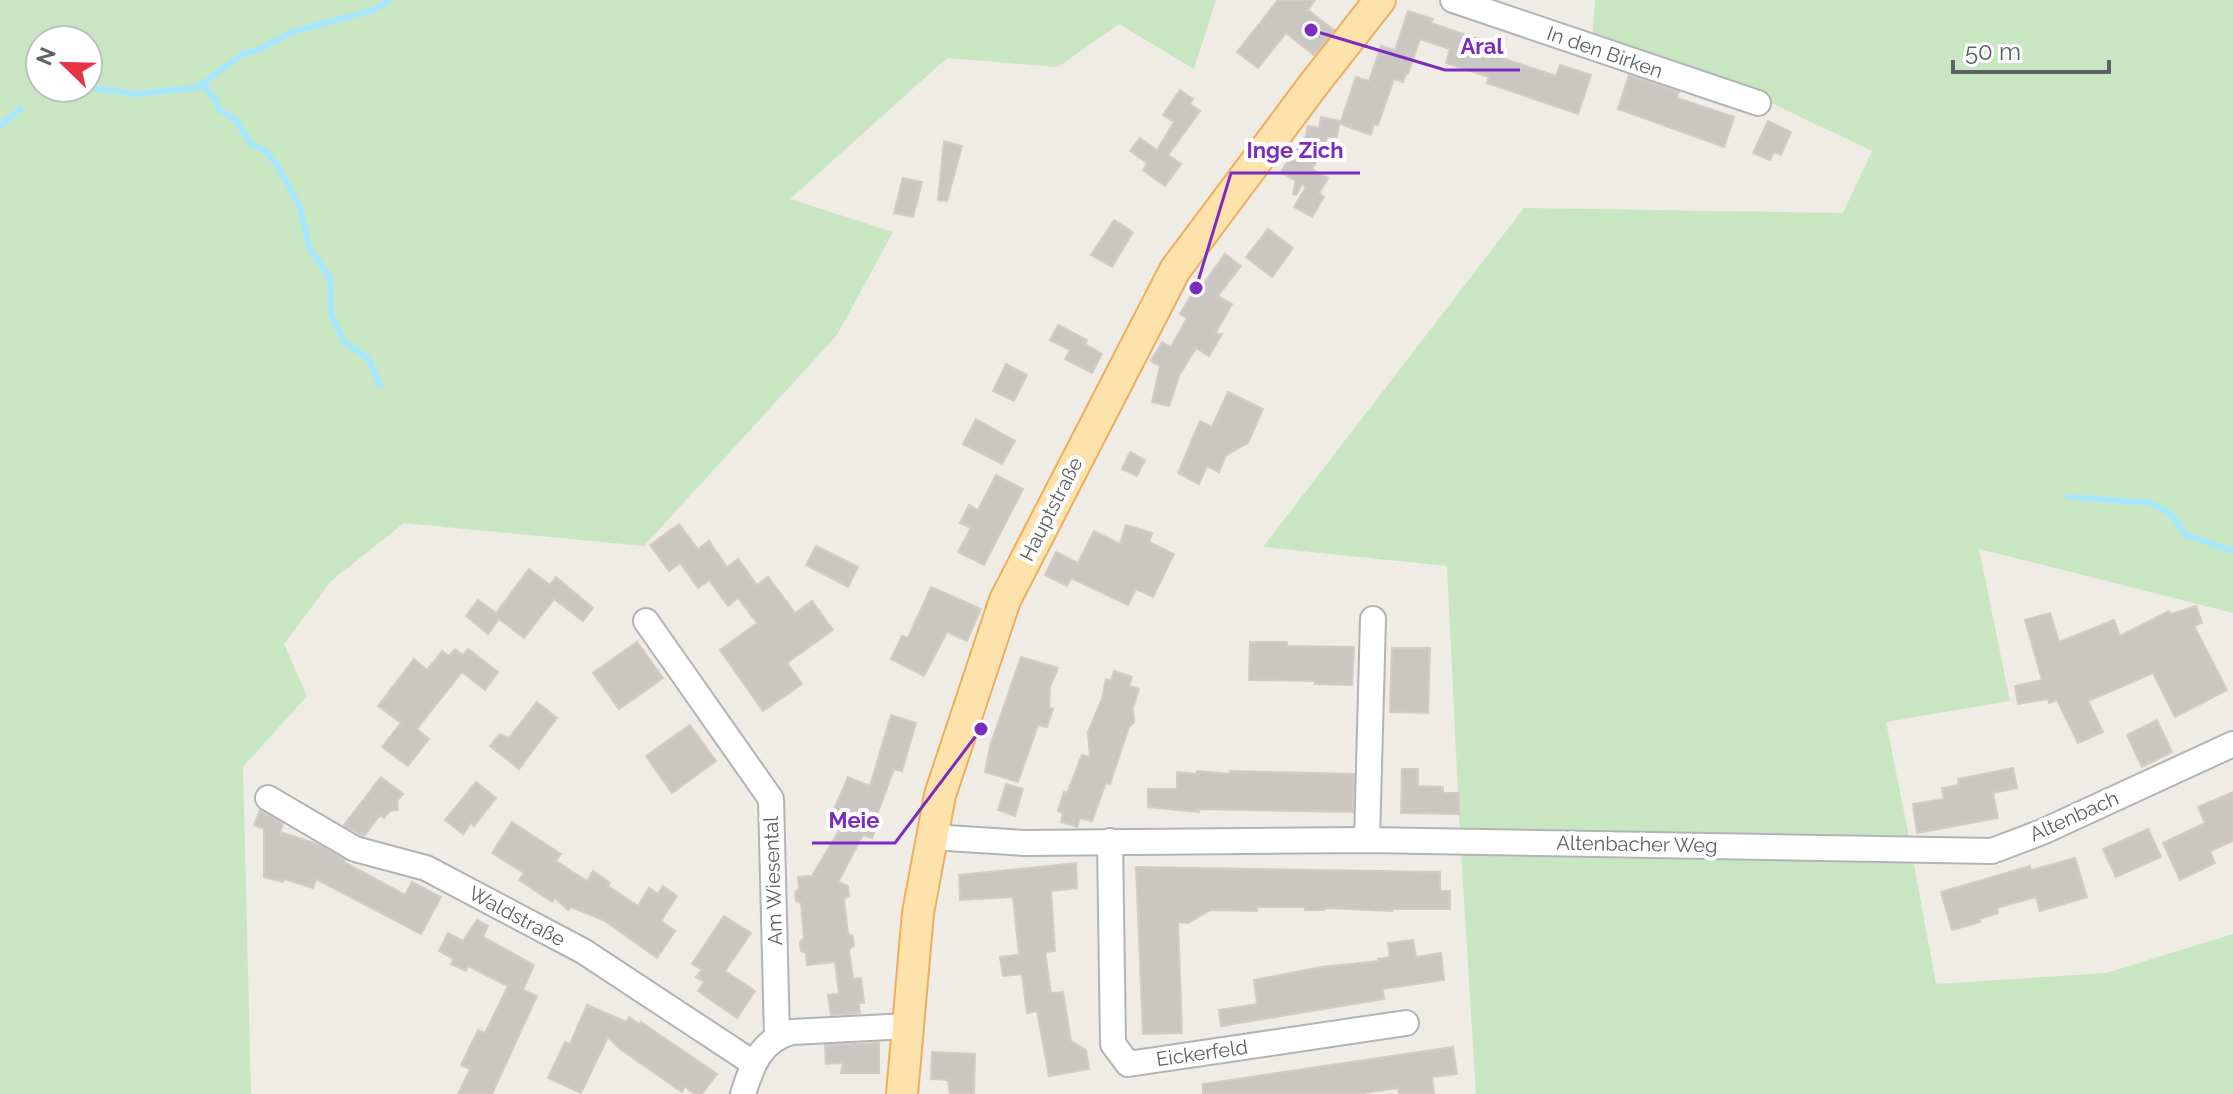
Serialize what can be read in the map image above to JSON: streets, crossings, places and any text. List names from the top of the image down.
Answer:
{
  "streets": {
    "main road": ["Hauptstraße"],
    "street": [
      "In den Birken",
      "Altenbach",
      "Altenbacher Weg",
      "Am Wiesental",
      "Waldstraße",
      "Eickerfeld"
    ]
  },
  "crossings": [
    ["Hauptstraße", "Altenbacher Weg"],
    ["Altenbach", "Altenbacher Weg"],
    ["Altenbacher Weg", "Eickerfeld"]
  ],
  "places": ["Aral", "Inge Zich", "Meie"],
  "scale_bar": "50 m",
  "north": "top left"
}
